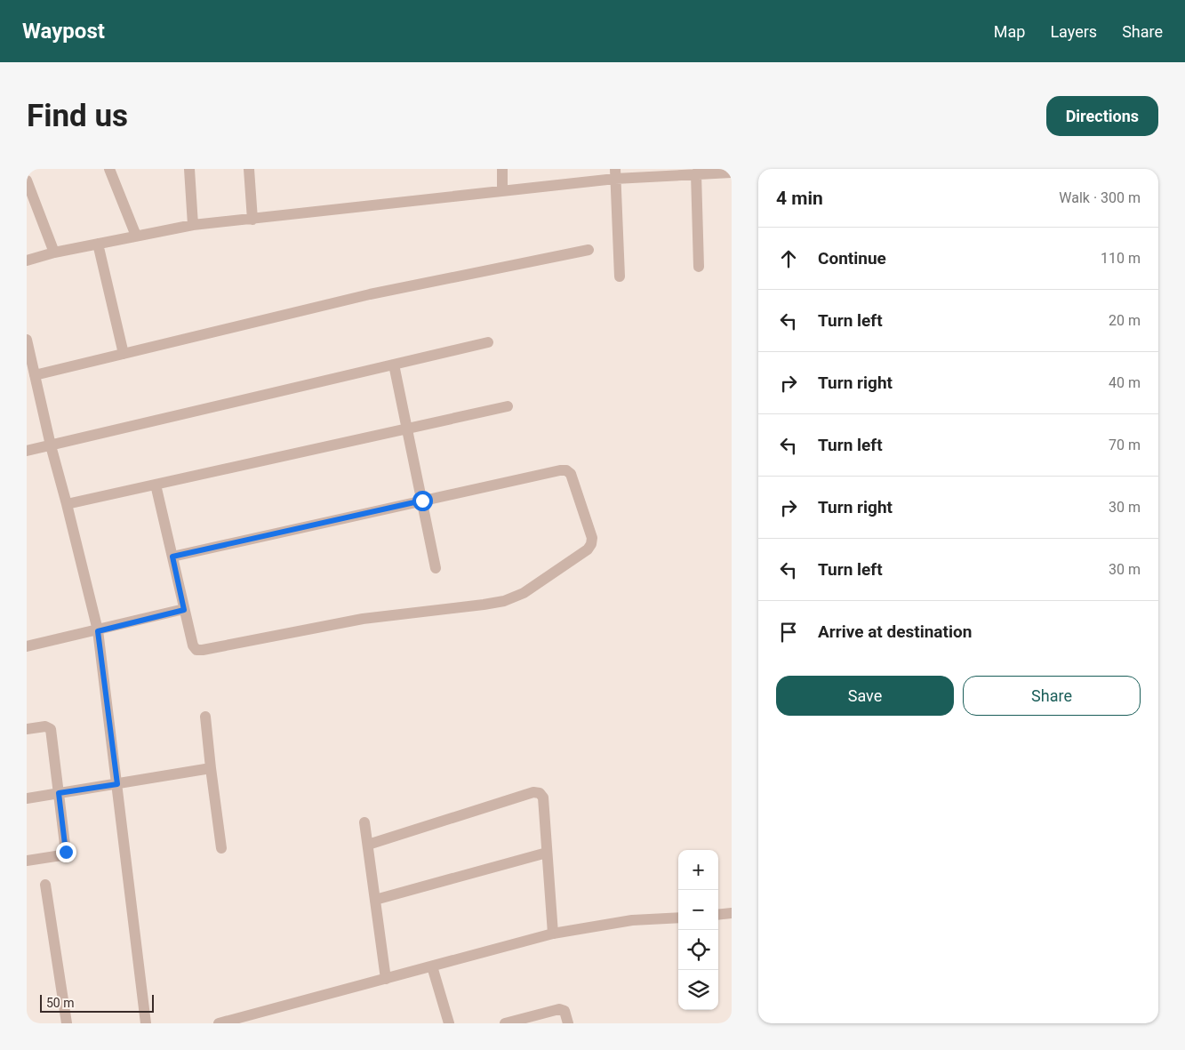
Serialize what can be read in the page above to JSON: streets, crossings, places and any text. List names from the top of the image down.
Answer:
{
  "scale_bar": "50 m",
  "page": {
    "header": "Waypost",
    "nav": ["Map", "Layers", "Share"],
    "buttons": [
      "Directions",
      ["Save", "Share"]
    ],
    "title": "Find us",
    "heading": ["4 min", "Walk · 300 m"],
    "list": [
      ["Continue", "110 m"],
      ["Turn left", "20 m"],
      ["Turn right", "40 m"],
      ["Turn left", "70 m"],
      ["Turn right", "30 m"],
      ["Turn left", "30 m"],
      "Arrive at destination"
    ],
    "map_buttons": ["+", "−"],
    "scale": "50 m"
  }
}
